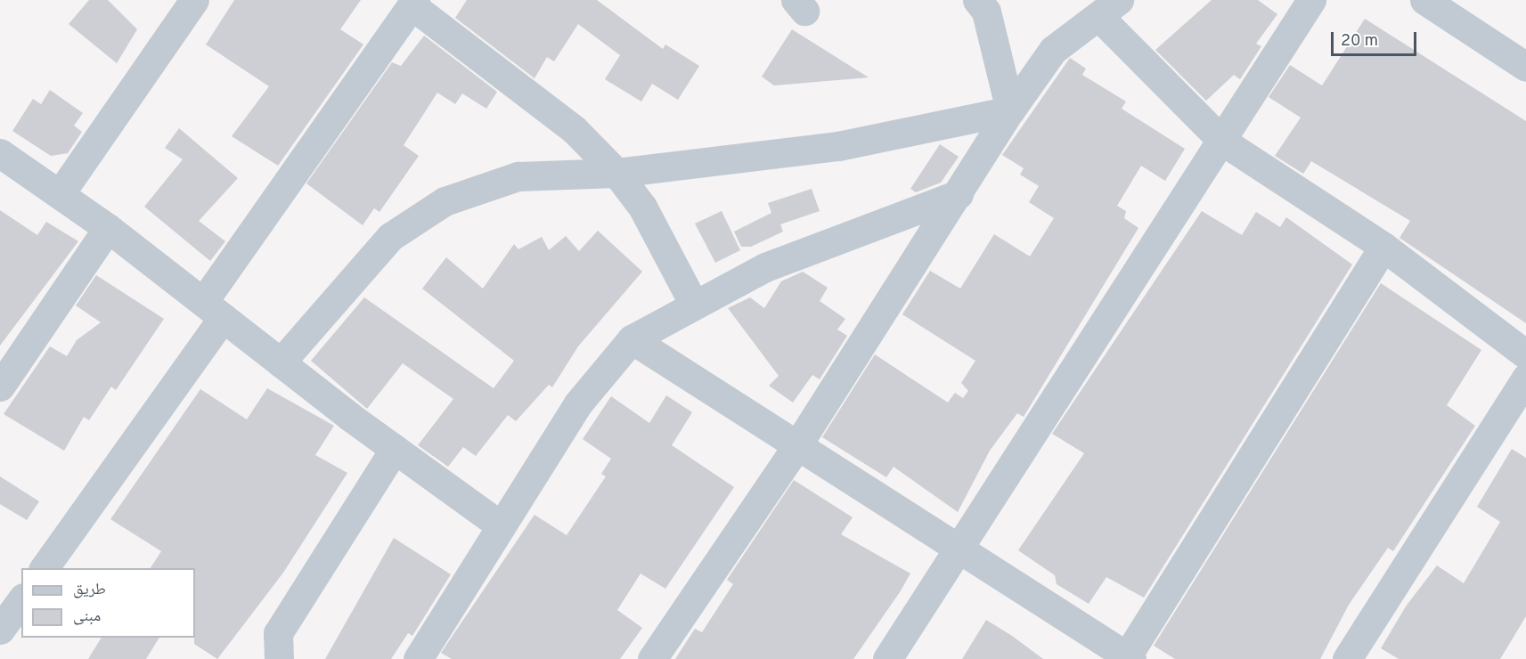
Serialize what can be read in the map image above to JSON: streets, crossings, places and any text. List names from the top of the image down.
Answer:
{
  "legend": ["طريق", "مبنى"],
  "scale_bar": "20 m"
}
